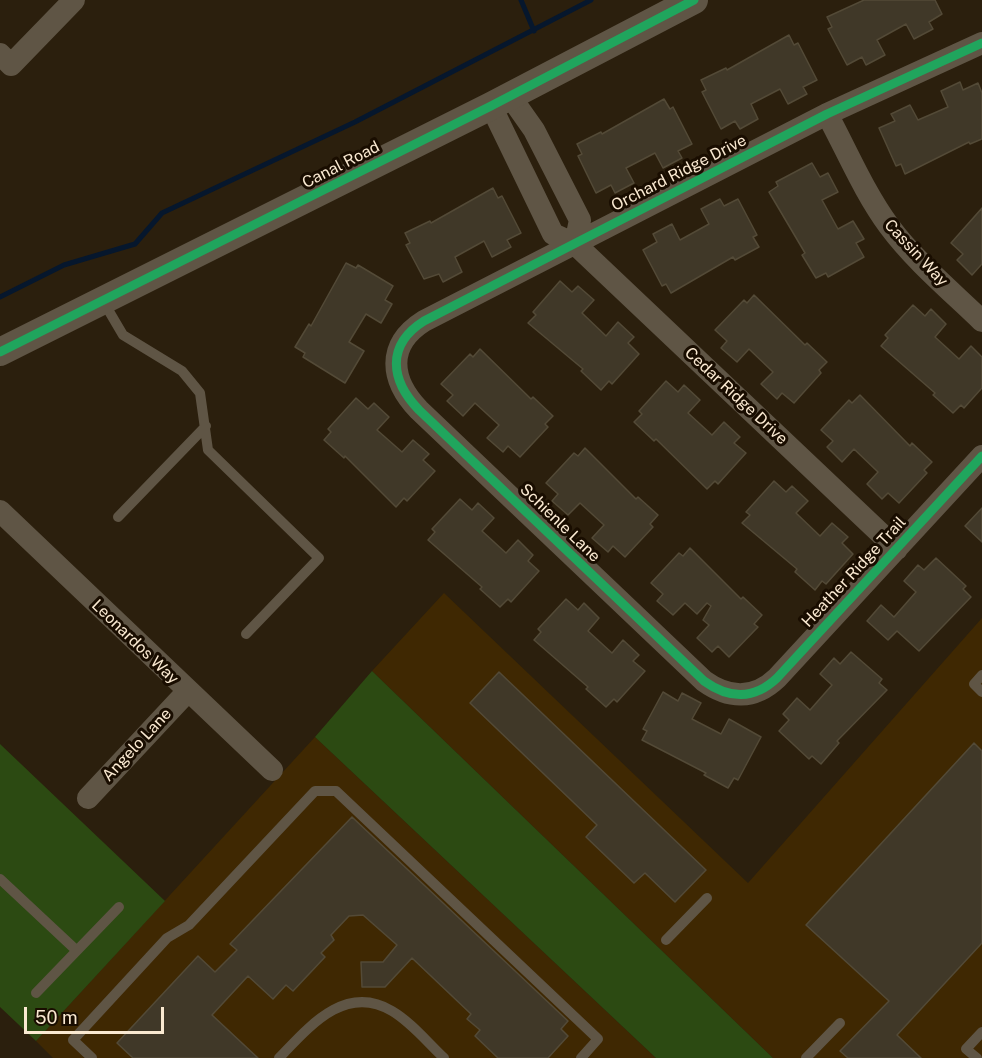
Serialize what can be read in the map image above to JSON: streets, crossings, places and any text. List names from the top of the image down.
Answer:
{
  "streets": {
    "street": [
      "Canal Road",
      "Orchard Ridge Drive",
      "Cassin Way",
      "Cedar Ridge Drive",
      "Schienle Lane",
      "Heather Ridge Trail",
      "Leonardos Way",
      "Angelo Lane"
    ]
  },
  "crossings": [
    ["Canal Road", "Cedar Ridge Drive"],
    ["Orchard Ridge Drive", "Cassin Way"],
    ["Orchard Ridge Drive", "Cedar Ridge Drive"],
    ["Orchard Ridge Drive", "Schienle Lane"],
    ["Cedar Ridge Drive", "Heather Ridge Trail"],
    ["Schienle Lane", "Heather Ridge Trail"],
    ["Leonardos Way", "Angelo Lane"]
  ],
  "scale_bar": "50 m"
}
